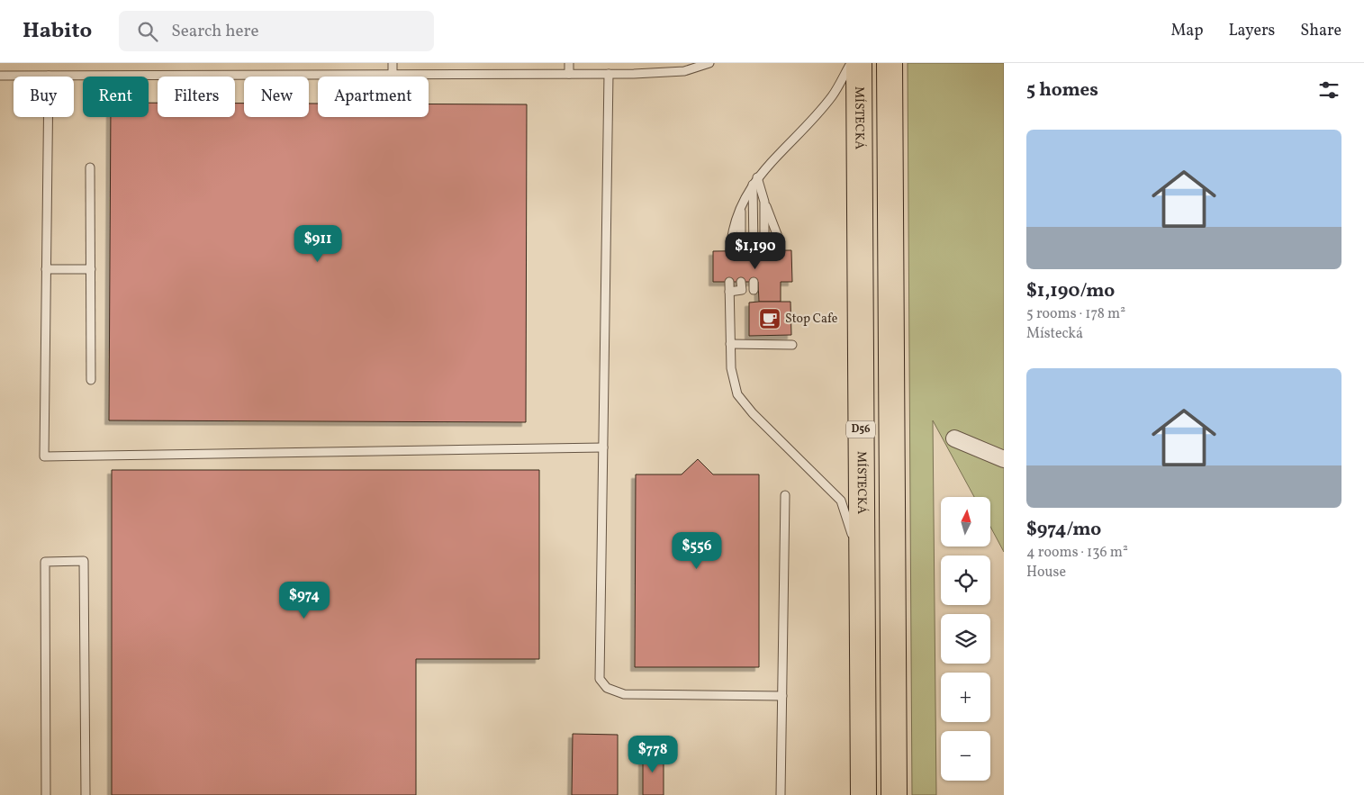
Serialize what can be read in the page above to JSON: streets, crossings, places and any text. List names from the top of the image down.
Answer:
{
  "streets": {
    "highway": ["MÍSTECKÁ", "D56"]
  },
  "places": {
    "cafe": ["Stop Cafe"]
  },
  "north": "top",
  "page": {
    "header": "Habito",
    "search": "Search here",
    "nav": ["Map", "Layers", "Share"],
    "heading": "5 homes",
    "chip": [
      "Buy",
      "Rent",
      "Filters",
      "New",
      "Apartment"
    ],
    "list": [
      {
        "name": "$1,190/mo",
        "note": "5 rooms · 178 m² · Místecká"
      },
      {
        "name": "$974/mo",
        "note": "4 rooms · 136 m² · House"
      }
    ],
    "price": [
      "$911",
      "$1,190",
      "$556",
      "$974",
      "$778"
    ],
    "map_buttons": ["+", "−"]
  }
}
